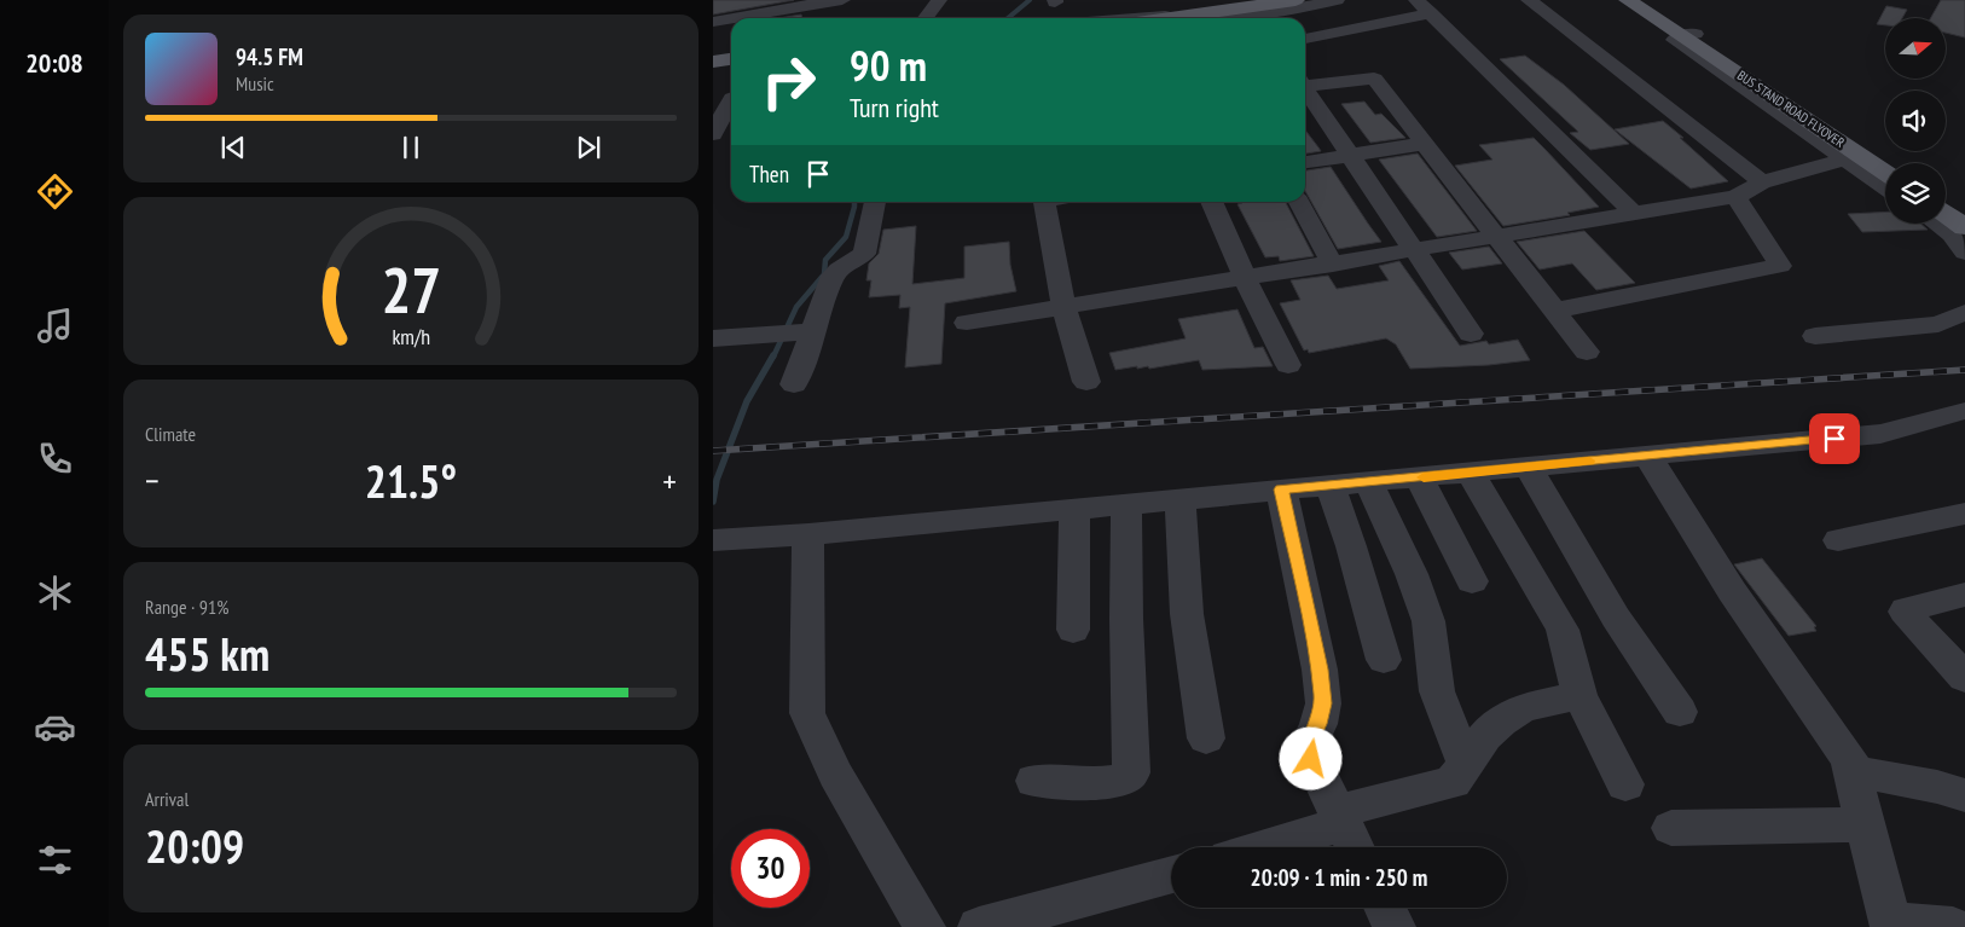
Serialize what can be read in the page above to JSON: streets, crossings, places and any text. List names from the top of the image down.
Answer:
{
  "streets": {
    "main road": ["BUS STAND ROAD FLYOVER"]
  },
  "north": "right",
  "page": {
    "tabs": "20:08",
    "turn": ["90 m", "Turn right"],
    "song": ["94.5 FM", "Music"],
    "then": "Then",
    "tile": [
      "Climate",
      ["Range · 91%", "455 km"],
      ["Arrival", "20:09"]
    ],
    "heat": ["−", "21.5°", "+"],
    "limit": "30",
    "trip": "20:09 · 1 min · 250 m",
    "gauge": ["27", "km/h"]
  }
}
